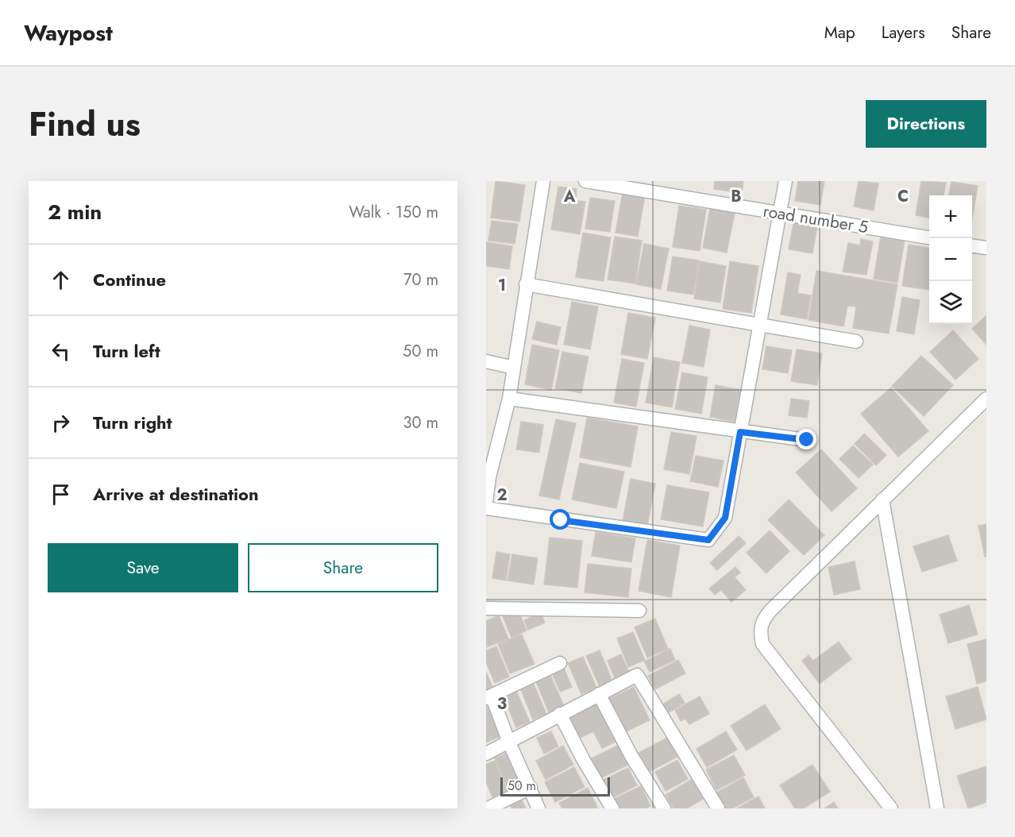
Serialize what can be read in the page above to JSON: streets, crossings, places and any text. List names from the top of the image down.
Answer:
{
  "streets": {
    "street": ["road number 5"]
  },
  "scale_bar": "50 m",
  "page": {
    "header": "Waypost",
    "nav": ["Map", "Layers", "Share"],
    "title": "Find us",
    "buttons": [
      "Directions",
      ["Save", "Share"]
    ],
    "heading": ["2 min", "Walk · 150 m"],
    "map_buttons": ["+", "−"],
    "list": [
      ["Continue", "70 m"],
      ["Turn left", "50 m"],
      ["Turn right", "30 m"],
      "Arrive at destination"
    ],
    "scale": "50 m"
  },
  "grid": {
    "columns": ["A", "B", "C"],
    "rows": ["1", "2", "3"]
  }
}
